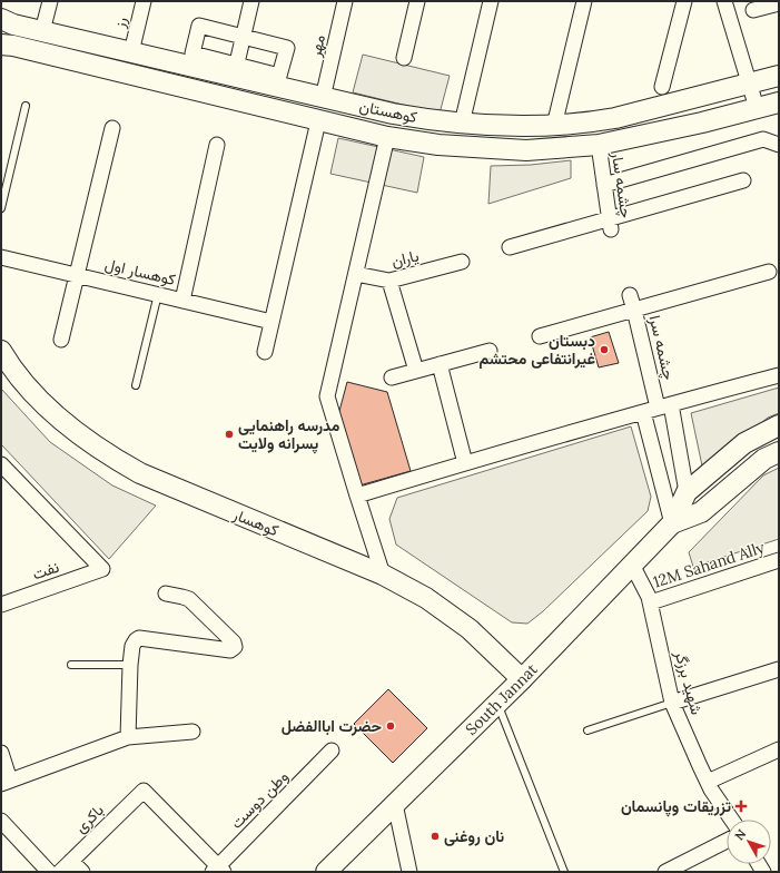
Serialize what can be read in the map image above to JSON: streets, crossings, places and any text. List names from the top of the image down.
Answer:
{
  "streets": {
    "main road": ["کوهستان", "کوهسار", "South Jannat"],
    "street": [
      "رز",
      "مهر",
      "چشمه سار",
      "یاران",
      "کوهسار اول",
      "چشمه‌ سرا",
      "12M Sahand Ally",
      "نفت",
      "شهید برزگر",
      "وطن دوست",
      "باکری"
    ]
  },
  "crossings": [
    ["رز", "کوهستان"],
    ["مهر", "کوهستان"],
    ["کوهستان", "چشمه سار"],
    ["چشمه‌ سرا", "South Jannat"],
    ["کوهسار", "South Jannat"],
    ["12M Sahand Ally", "شهید برزگر"],
    ["شهید برزگر", "South Jannat"],
    ["وطن دوست", "باکری"]
  ],
  "places": {
    "other": [
      "دبستان غیرانتفاعی محتشم",
      "مدرسه راهنمایی پسرانه ولایت",
      "حضرت اباالفضل",
      "نان روغنی"
    ],
    "health": ["تزریقات وپانسمان"]
  },
  "north": "top left"
}
